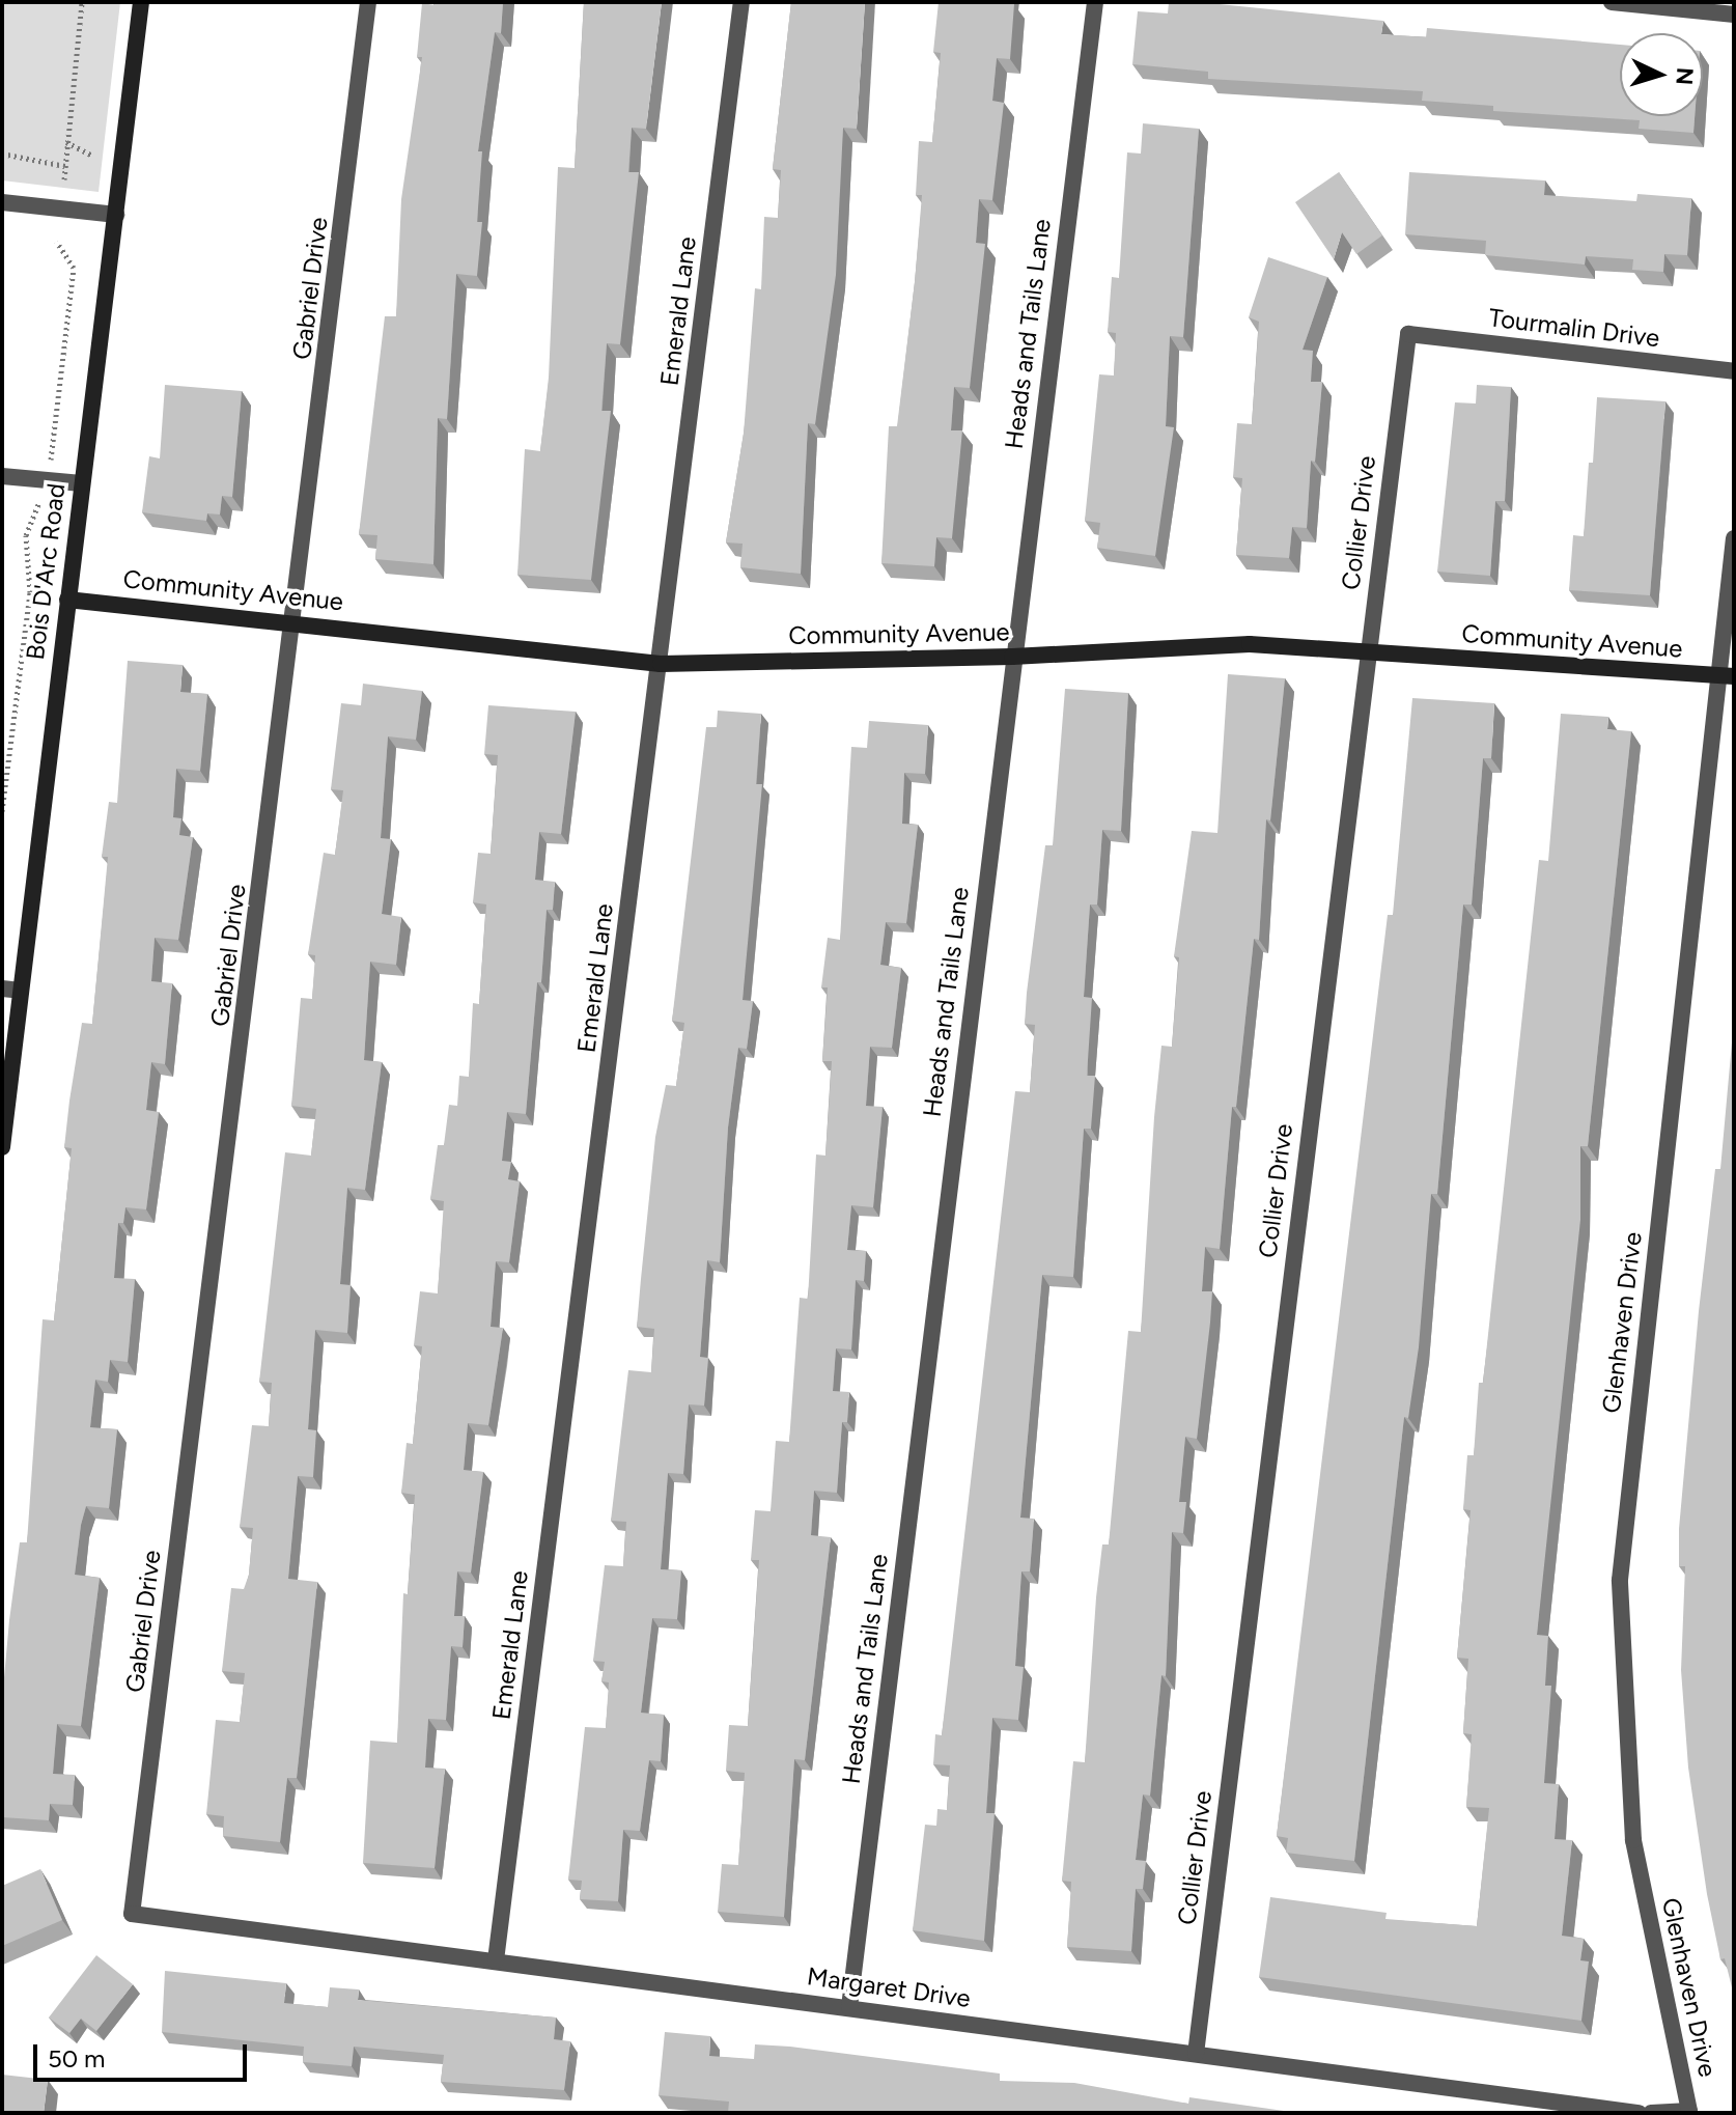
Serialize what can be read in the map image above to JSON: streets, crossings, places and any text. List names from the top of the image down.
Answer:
{
  "streets": {
    "street": [
      "Gabriel Drive",
      "Emerald Lane",
      "Tourmalin Drive",
      "Heads and Tails Lane",
      "Collier Drive",
      "Bois D'Arc Road",
      "Community Avenue",
      "Glenhaven Drive",
      "Margaret Drive"
    ]
  },
  "crossings": [
    ["Gabriel Drive", "Community Avenue"],
    ["Gabriel Drive", "Margaret Drive"],
    ["Emerald Lane", "Community Avenue"],
    ["Emerald Lane", "Margaret Drive"],
    ["Tourmalin Drive", "Collier Drive"],
    ["Heads and Tails Lane", "Community Avenue"],
    ["Heads and Tails Lane", "Margaret Drive"],
    ["Collier Drive", "Community Avenue"],
    ["Collier Drive", "Margaret Drive"],
    ["Bois D'Arc Road", "Community Avenue"],
    ["Community Avenue", "Glenhaven Drive"]
  ],
  "scale_bar": "50 m",
  "north": "right"
}
